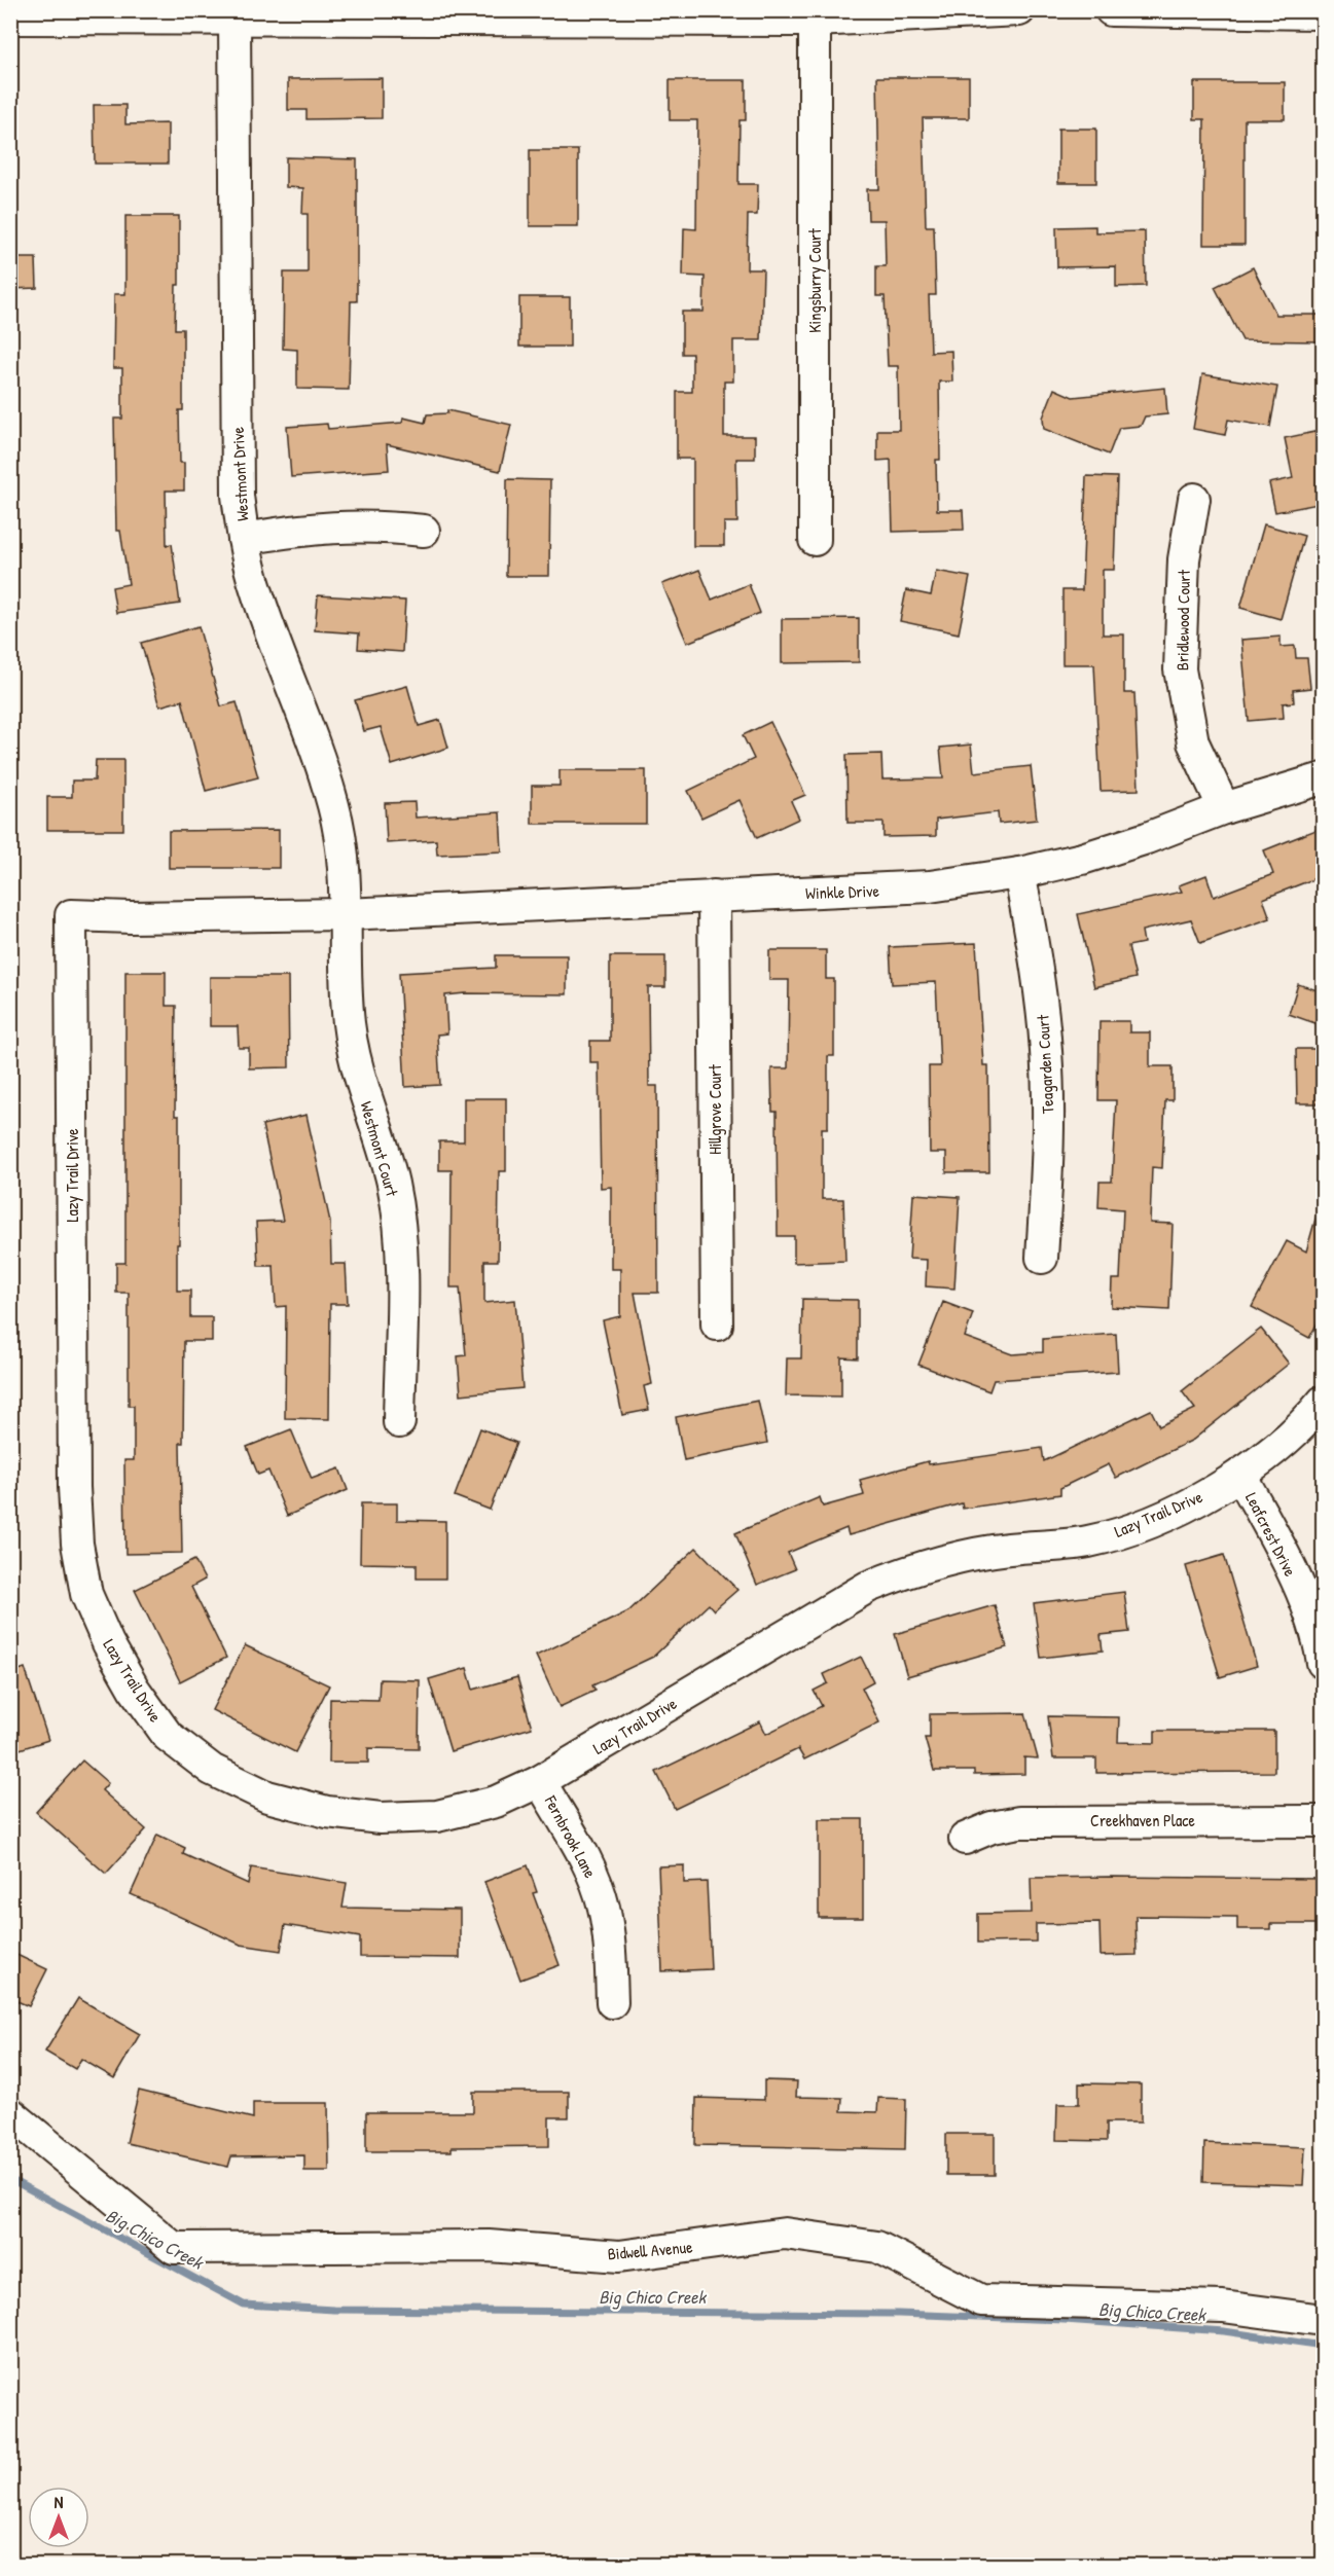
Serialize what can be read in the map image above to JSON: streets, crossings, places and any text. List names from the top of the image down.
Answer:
{
  "streets": {
    "street": [
      "Kingsburry Court",
      "Westmont Drive",
      "Bridlewood Court",
      "Winkle Drive",
      "Teagarden Court",
      "Hillgrove Court",
      "Westmont Court",
      "Lazy Trail Drive",
      "Leafcrest Drive",
      "Creekhaven Place",
      "Fernbrook Lane",
      "Bidwell Avenue"
    ]
  },
  "crossings": [
    ["Westmont Drive", "Winkle Drive"],
    ["Westmont Drive", "Westmont Court"],
    ["Westmont Drive", "Lazy Trail Drive"],
    ["Bridlewood Court", "Winkle Drive"],
    ["Winkle Drive", "Teagarden Court"],
    ["Winkle Drive", "Hillgrove Court"],
    ["Winkle Drive", "Westmont Court"],
    ["Winkle Drive", "Lazy Trail Drive"],
    ["Westmont Court", "Lazy Trail Drive"],
    ["Lazy Trail Drive", "Leafcrest Drive"],
    ["Lazy Trail Drive", "Fernbrook Lane"]
  ],
  "water": ["Big Chico Creek"],
  "north": "top"
}
